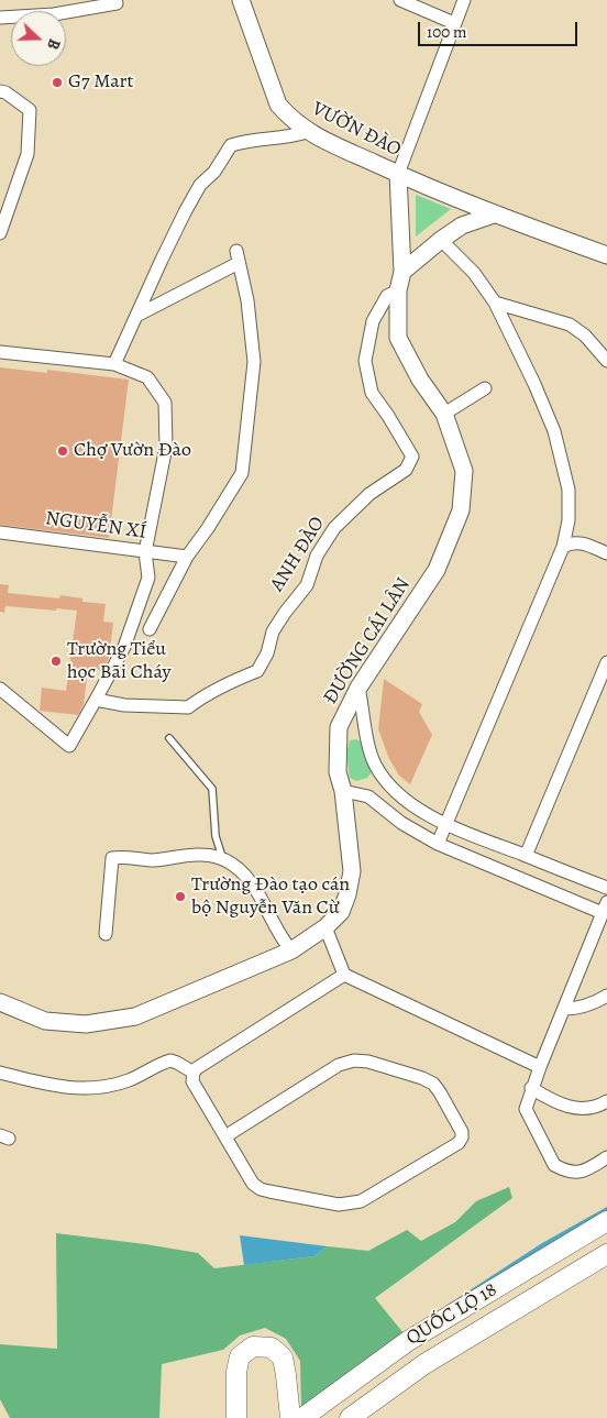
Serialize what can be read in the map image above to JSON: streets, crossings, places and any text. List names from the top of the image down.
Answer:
{
  "streets": {
    "main road": ["VƯỜN ĐÀO", "ĐƯỜNG CÁI LÂN", "QUỐC LỘ 18"],
    "street": ["NGUYỄN XÍ", "ANH ĐÀO"]
  },
  "crossings": [
    ["VƯỜN ĐÀO", "ĐƯỜNG CÁI LÂN"],
    ["ANH ĐÀO", "ĐƯỜNG CÁI LÂN"]
  ],
  "places": [
    "G7 Mart",
    "Chợ Vườn Đào",
    "Trường Tiểu học Bãi Cháy",
    "Trường Đào tạo cán bộ Nguyễn Văn Cừ"
  ],
  "scale_bar": "100 m",
  "north": "right"
}
